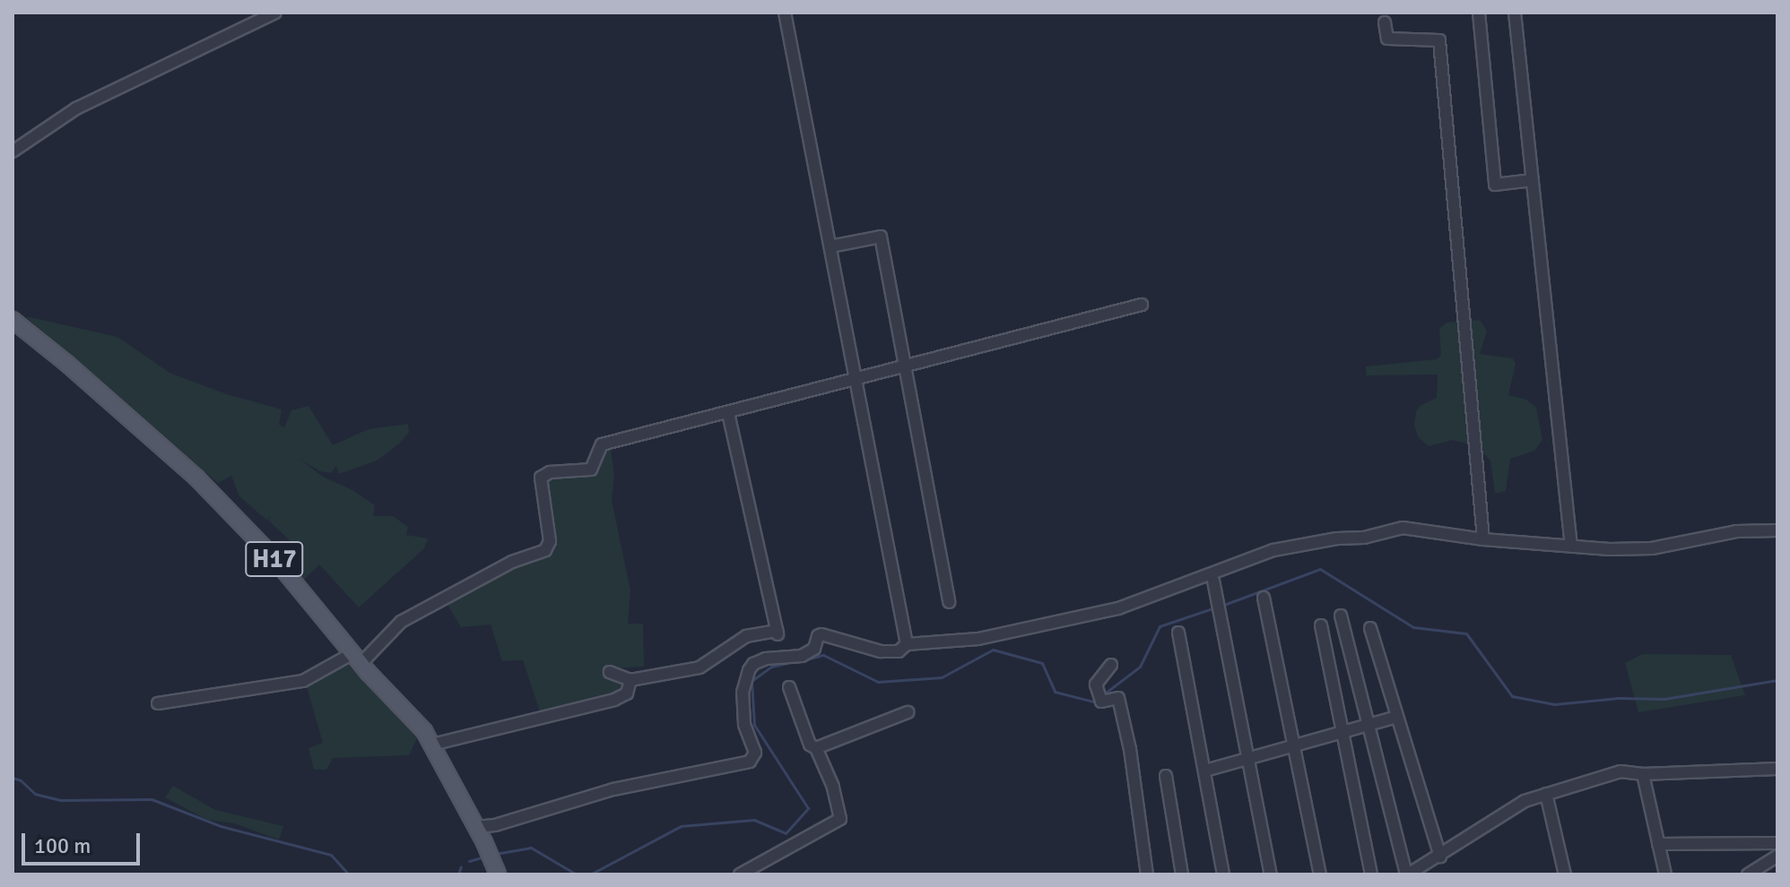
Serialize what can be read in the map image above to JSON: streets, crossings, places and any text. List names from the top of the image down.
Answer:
{
  "streets": {
    "main road": ["H17"]
  },
  "scale_bar": "100 m"
}
